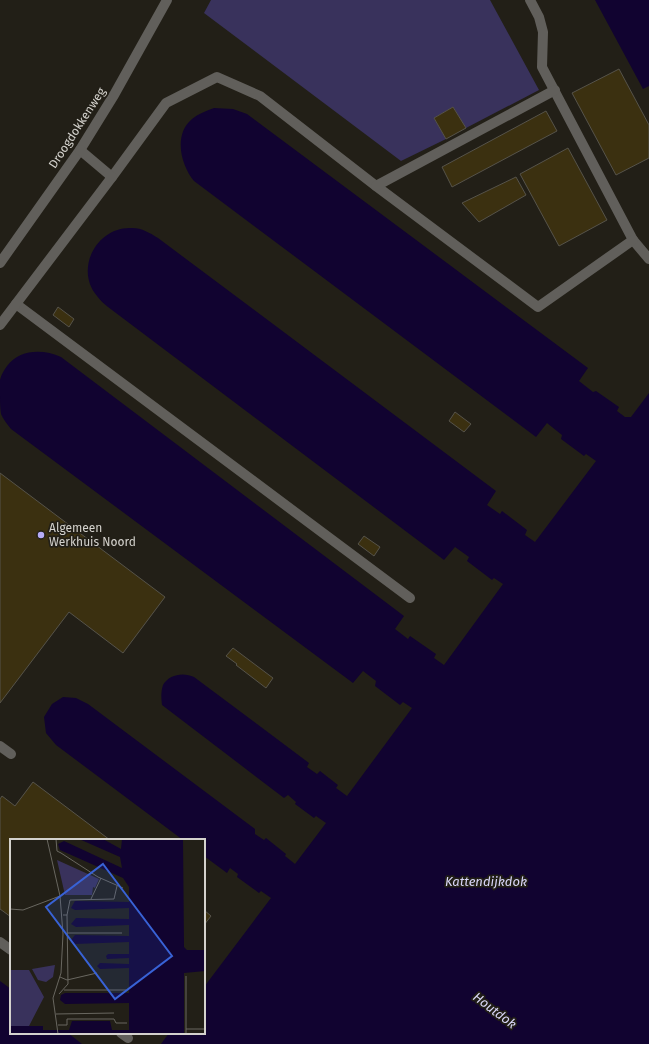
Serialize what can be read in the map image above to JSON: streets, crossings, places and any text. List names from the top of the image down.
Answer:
{
  "streets": {
    "street": ["Droogdokkenweg"]
  },
  "water": ["Kattendijkdok", "Houtdok"],
  "places": ["Algemeen Werkhuis Noord"]
}
